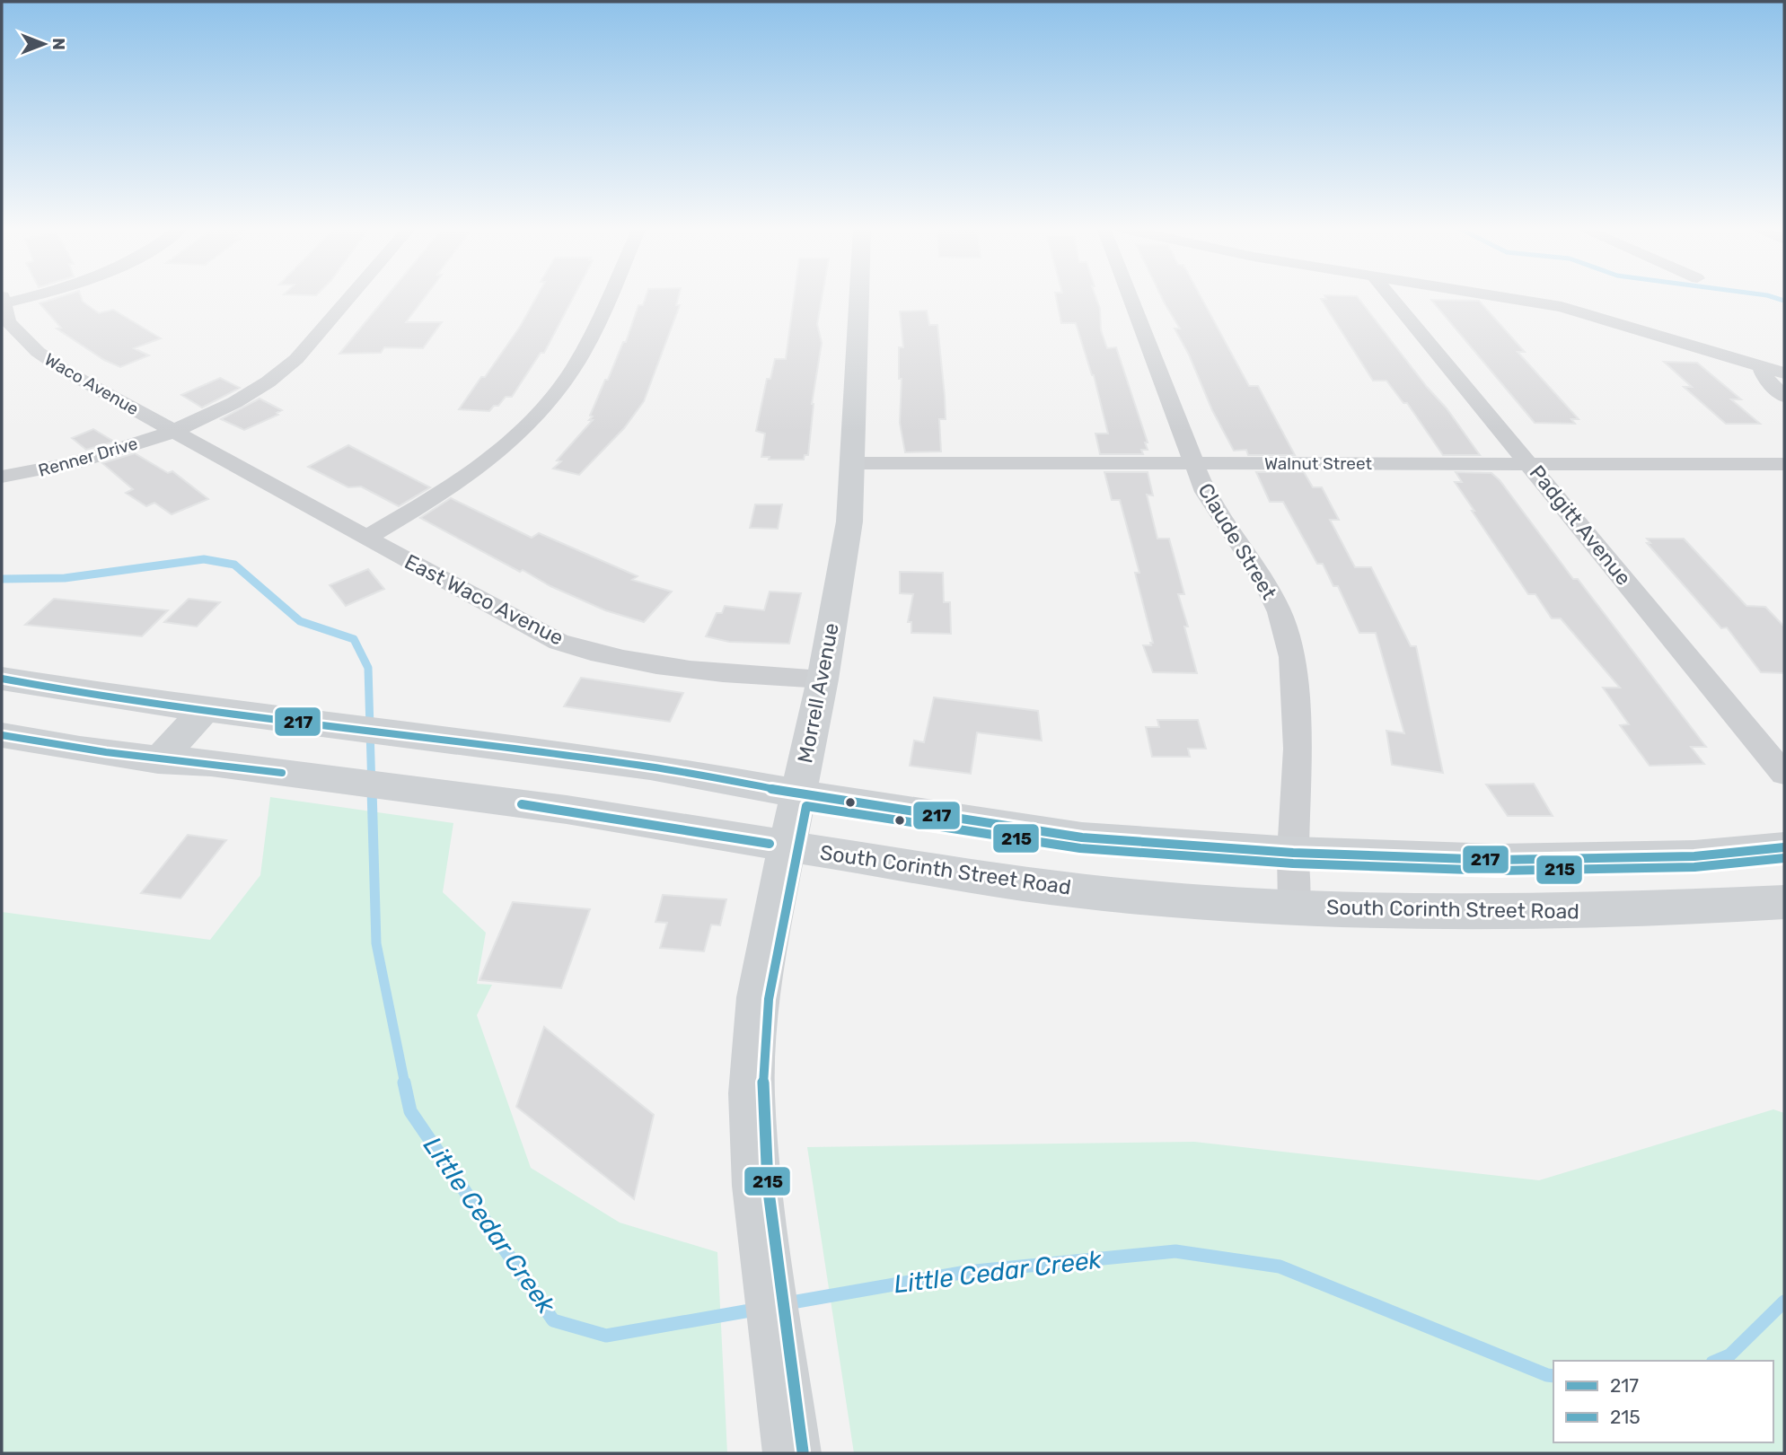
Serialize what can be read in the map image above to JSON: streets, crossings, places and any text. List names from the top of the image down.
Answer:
{
  "streets": {
    "main road": ["Morrell Avenue", "South Corinth Street Road"],
    "street": [
      "Waco Avenue",
      "Renner Drive",
      "Walnut Street",
      "Padgitt Avenue",
      "Claude Street",
      "East Waco Avenue"
    ]
  },
  "crossings": [
    ["Waco Avenue", "Renner Drive"],
    ["Waco Avenue", "East Waco Avenue"],
    ["Renner Drive", "East Waco Avenue"],
    ["Walnut Street", "Padgitt Avenue"],
    ["Walnut Street", "Claude Street"],
    ["Walnut Street", "Morrell Avenue"],
    ["Claude Street", "South Corinth Street Road"],
    ["East Waco Avenue", "Morrell Avenue"],
    ["Morrell Avenue", "South Corinth Street Road"]
  ],
  "water": ["Little Cedar Creek"],
  "lines": ["transit line 217", "transit line 215"],
  "legend": ["217", "215"],
  "north": "right"
}
